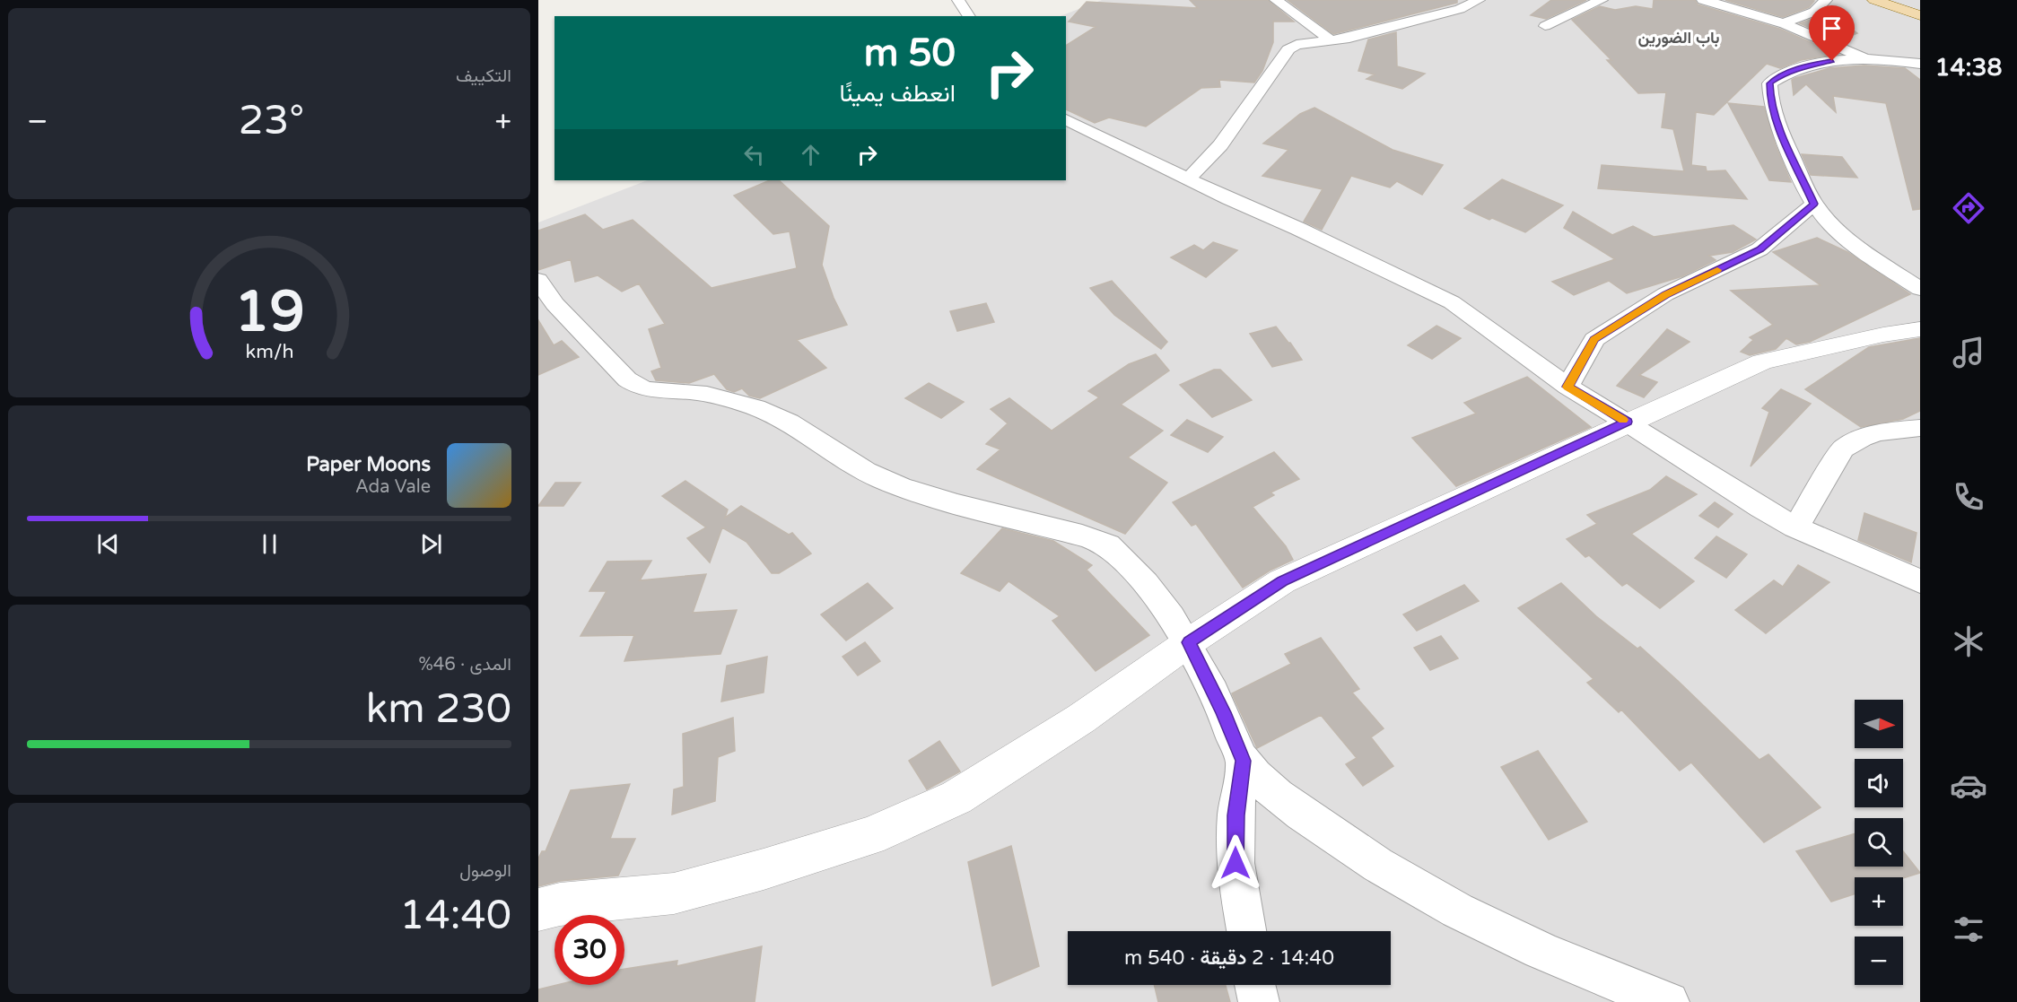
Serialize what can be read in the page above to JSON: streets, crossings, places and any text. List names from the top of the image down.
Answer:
{
  "districts": ["باب الضورين"],
  "north": "right",
  "page": {
    "tabs": "14:38",
    "tile": [
      "التكييف",
      ["المدى · 46%", "230 km"],
      ["الوصول", "14:40"]
    ],
    "turn": ["50 m", "انعطف يمينًا"],
    "heat": ["−", "23°", "+"],
    "song": ["Paper Moons", "Ada Vale"],
    "map_buttons": ["+", "−"],
    "limit": "30",
    "trip": "14:40 · 2 دقيقة · 540 m",
    "gauge": ["19", "km/h"]
  }
}
